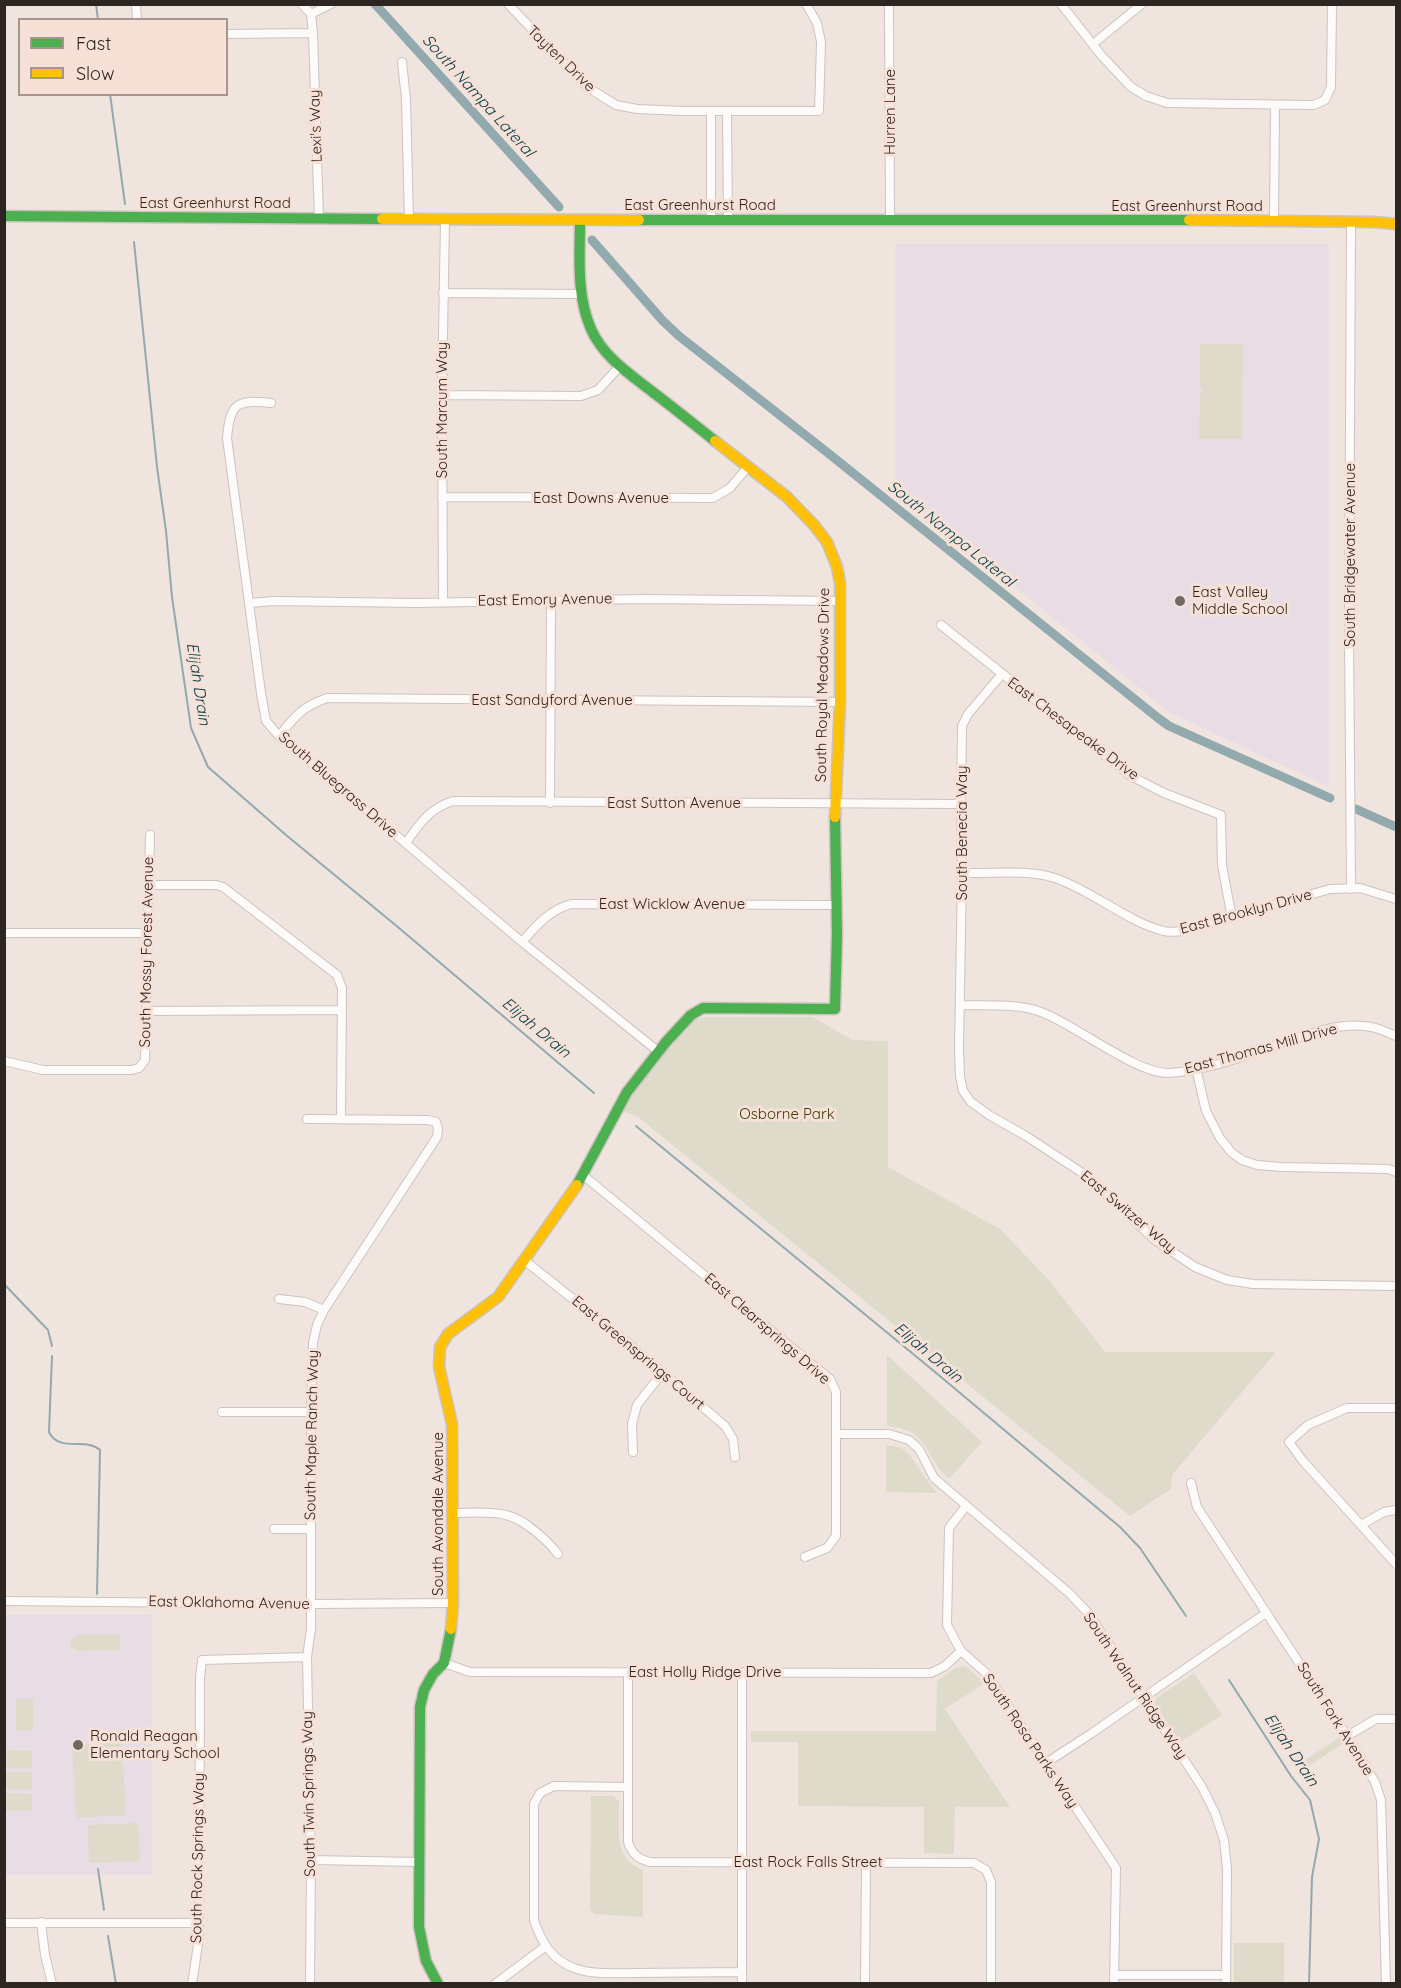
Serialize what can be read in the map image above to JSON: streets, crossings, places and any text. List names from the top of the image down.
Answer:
{
  "streets": {
    "street": [
      "Tayten Drive",
      "Hurren Lane",
      "Lexi's Way",
      "East Greenhurst Road",
      "South Marcum Way",
      "East Downs Avenue",
      "South Bridgewater Avenue",
      "East Emory Avenue",
      "South Royal Meadows Drive",
      "East Sandyford Avenue",
      "East Chesapeake Drive",
      "South Bluegrass Drive",
      "East Sutton Avenue",
      "South Benecia Way",
      "East Wicklow Avenue",
      "East Brooklyn Drive",
      "South Mossy Forest Avenue",
      "East Thomas Mill Drive",
      "East Switzer Way",
      "East Clearsprings Drive",
      "East Greensprings Court",
      "South Maple Ranch Way",
      "South Avondale Avenue",
      "East Oklahoma Avenue",
      "East Holly Ridge Drive",
      "South Walnut Ridge Way",
      "South Fork Avenue",
      "South Rosa Parks Way",
      "South Twin Springs Way",
      "South Rock Springs Way",
      "East Rock Falls Street"
    ]
  },
  "crossings": [
    ["Hurren Lane", "East Greenhurst Road"],
    ["Lexi's Way", "East Greenhurst Road"],
    ["East Greenhurst Road", "South Marcum Way"],
    ["East Greenhurst Road", "South Bridgewater Avenue"],
    ["East Greenhurst Road", "South Royal Meadows Drive"],
    ["South Marcum Way", "East Downs Avenue"],
    ["South Marcum Way", "East Emory Avenue"],
    ["East Downs Avenue", "South Royal Meadows Drive"],
    ["South Bridgewater Avenue", "East Brooklyn Drive"],
    ["East Emory Avenue", "South Royal Meadows Drive"],
    ["East Emory Avenue", "South Bluegrass Drive"],
    ["South Royal Meadows Drive", "East Sandyford Avenue"],
    ["South Royal Meadows Drive", "East Sutton Avenue"],
    ["South Royal Meadows Drive", "East Wicklow Avenue"],
    ["South Royal Meadows Drive", "South Avondale Avenue"],
    ["East Sandyford Avenue", "South Bluegrass Drive"],
    ["East Chesapeake Drive", "South Benecia Way"],
    ["East Chesapeake Drive", "East Brooklyn Drive"],
    ["South Bluegrass Drive", "East Sutton Avenue"],
    ["South Bluegrass Drive", "East Wicklow Avenue"],
    ["South Bluegrass Drive", "South Avondale Avenue"],
    ["East Sutton Avenue", "South Benecia Way"],
    ["South Benecia Way", "East Brooklyn Drive"],
    ["South Benecia Way", "East Thomas Mill Drive"],
    ["South Benecia Way", "East Switzer Way"],
    ["East Thomas Mill Drive", "East Switzer Way"],
    ["East Clearsprings Drive", "South Avondale Avenue"],
    ["East Clearsprings Drive", "South Walnut Ridge Way"],
    ["East Greensprings Court", "South Avondale Avenue"],
    ["South Maple Ranch Way", "East Oklahoma Avenue"],
    ["South Maple Ranch Way", "South Twin Springs Way"],
    ["South Avondale Avenue", "East Oklahoma Avenue"],
    ["South Avondale Avenue", "East Holly Ridge Drive"],
    ["East Oklahoma Avenue", "South Twin Springs Way"],
    ["East Holly Ridge Drive", "South Rosa Parks Way"],
    ["South Walnut Ridge Way", "South Rosa Parks Way"],
    ["South Twin Springs Way", "South Rock Springs Way"]
  ],
  "water": ["South Nampa Lateral", "Elijah Drain"],
  "parks": ["Osborne Park"],
  "places": ["East Valley Middle School", "Ronald Reagan Elementary School"],
  "legend": ["Fast", "Slow"]
}
